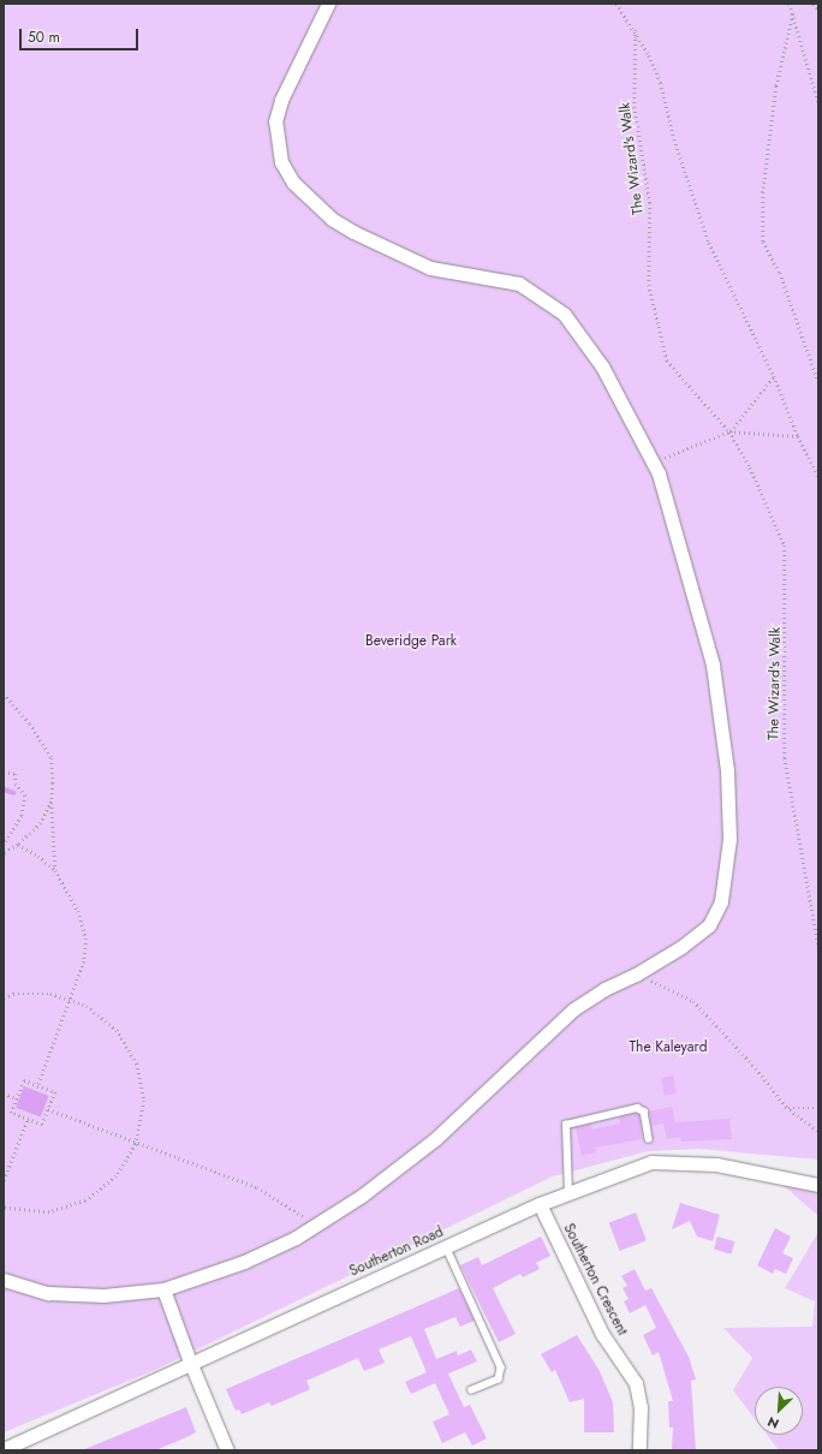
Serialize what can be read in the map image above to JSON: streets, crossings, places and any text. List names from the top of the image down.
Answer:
{
  "streets": {
    "street": ["Southerton Road", "Southerton Crescent"],
    "path": ["The Wizard's Walk"]
  },
  "crossings": [
    ["Southerton Road", "Southerton Crescent"]
  ],
  "parks": ["Beveridge Park", "The Kaleyard"],
  "scale_bar": "50 m",
  "north": "bottom left"
}
